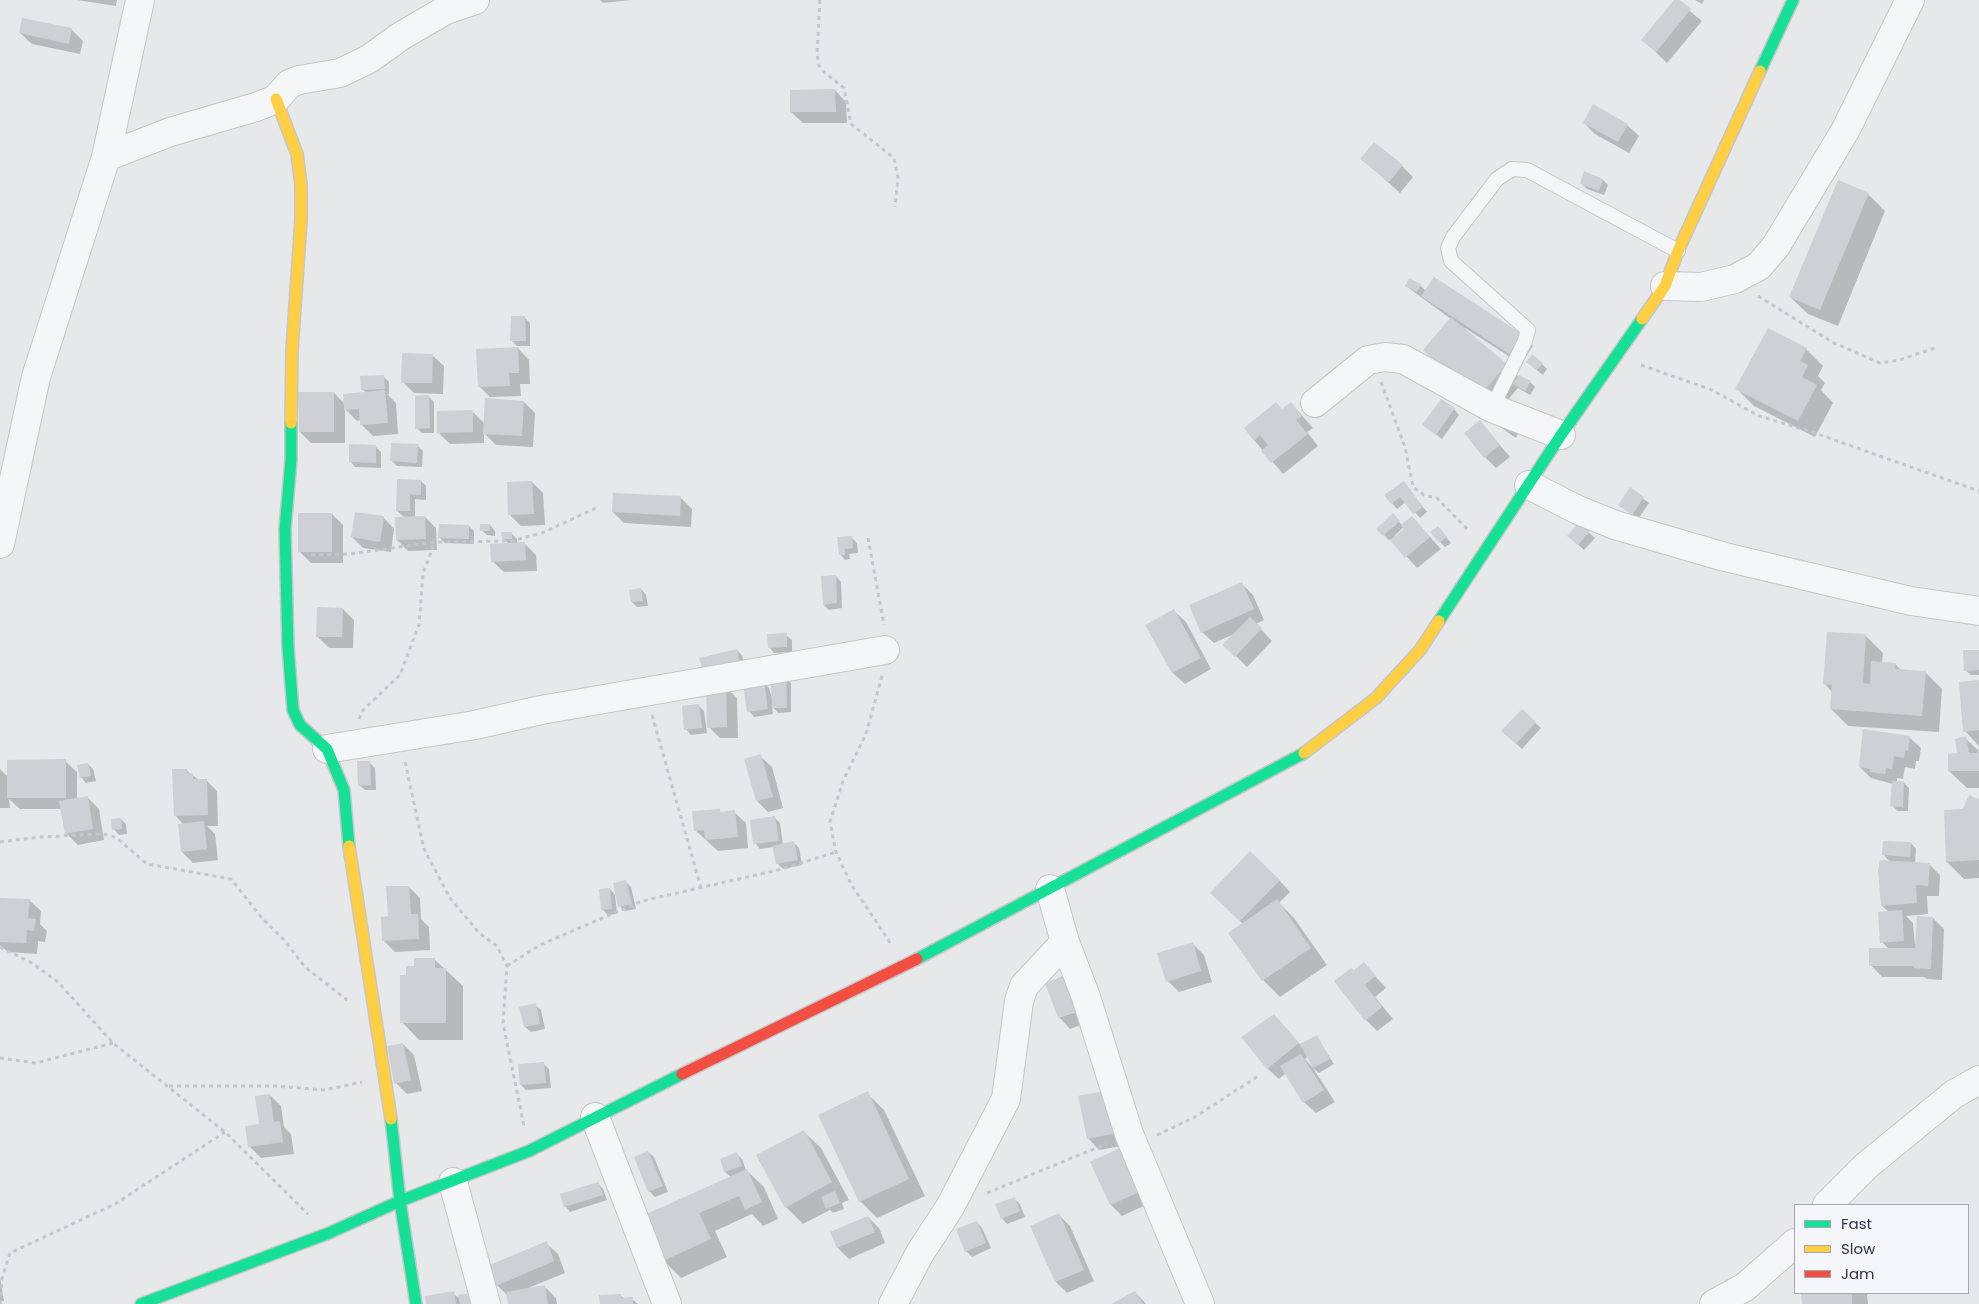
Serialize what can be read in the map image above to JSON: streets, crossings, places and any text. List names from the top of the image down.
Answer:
{
  "legend": ["Fast", "Slow", "Jam"]
}
